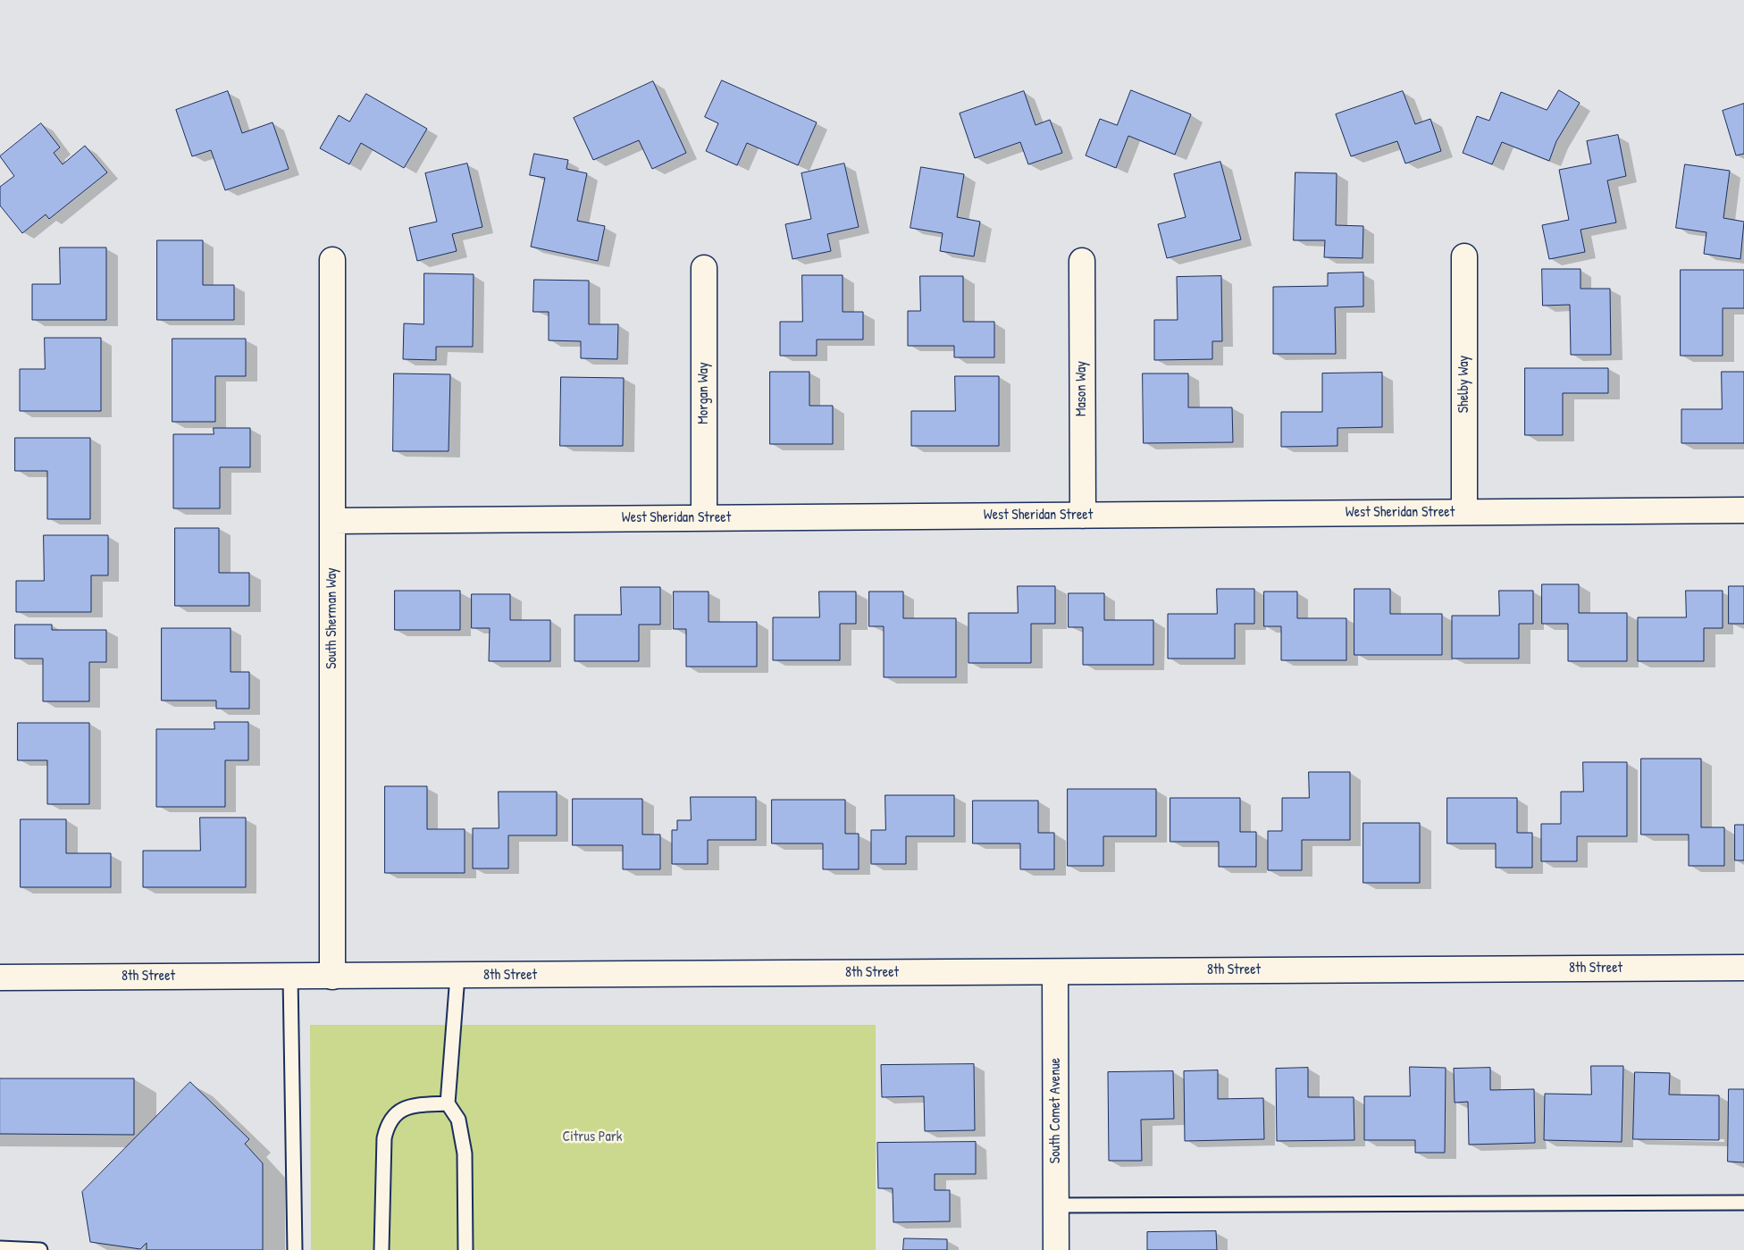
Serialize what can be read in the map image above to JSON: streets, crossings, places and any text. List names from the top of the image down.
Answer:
{
  "streets": {
    "street": [
      "Shelby Way",
      "Mason Way",
      "Morgan Way",
      "West Sheridan Street",
      "South Sherman Way",
      "8th Street",
      "South Comet Avenue"
    ]
  },
  "crossings": [
    ["Shelby Way", "West Sheridan Street"],
    ["Mason Way", "West Sheridan Street"],
    ["Morgan Way", "West Sheridan Street"],
    ["West Sheridan Street", "South Sherman Way"],
    ["South Sherman Way", "8th Street"],
    ["8th Street", "South Comet Avenue"]
  ],
  "parks": ["Citrus Park"]
}
